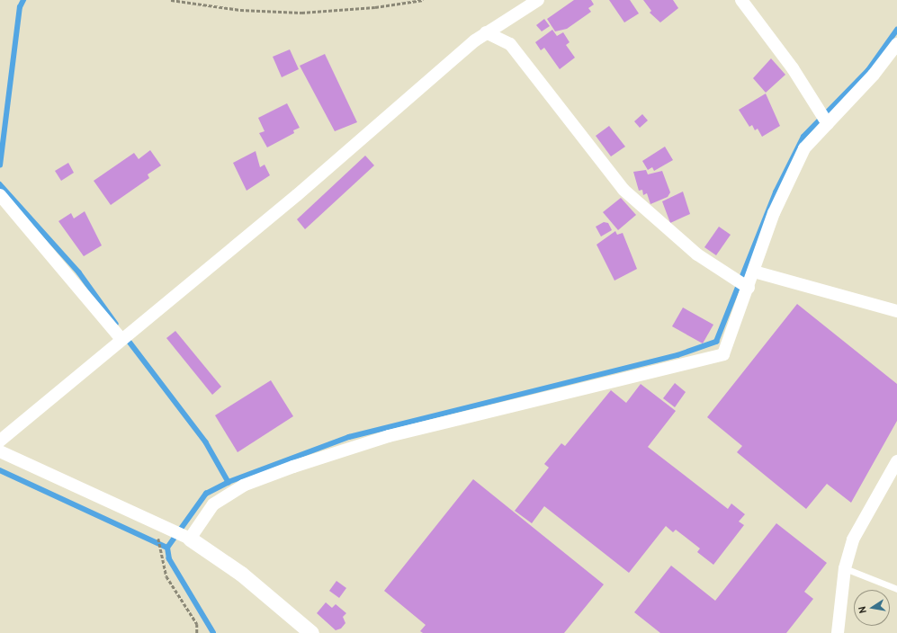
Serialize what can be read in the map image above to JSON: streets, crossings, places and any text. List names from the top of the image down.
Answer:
{
  "north": "left"
}
